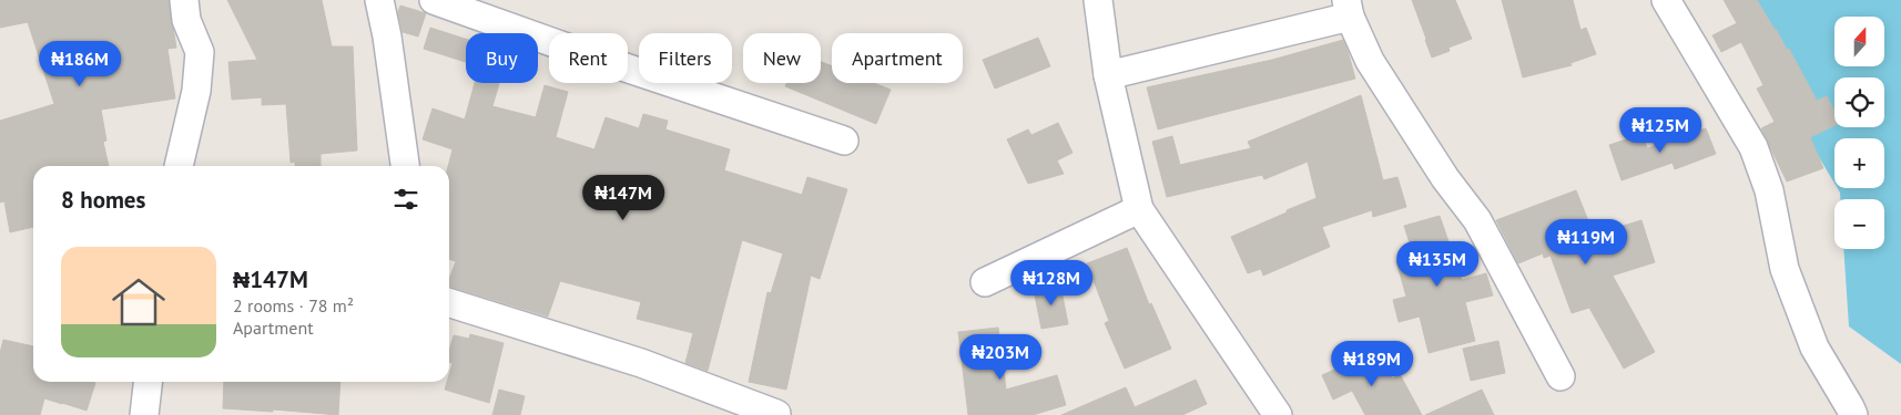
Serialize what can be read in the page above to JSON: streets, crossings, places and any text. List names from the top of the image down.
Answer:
{
  "north": "top",
  "page": {
    "map_buttons": ["+", "−"],
    "chip": [
      "Buy",
      "Rent",
      "Filters",
      "New",
      "Apartment"
    ],
    "price": [
      "₦186M",
      "₦125M",
      "₦147M",
      "₦119M",
      "₦135M",
      "₦128M",
      "₦203M",
      "₦189M"
    ],
    "heading": "8 homes",
    "list": [
      {
        "name": "₦147M",
        "note": "2 rooms · 78 m² · Apartment"
      }
    ]
  }
}
